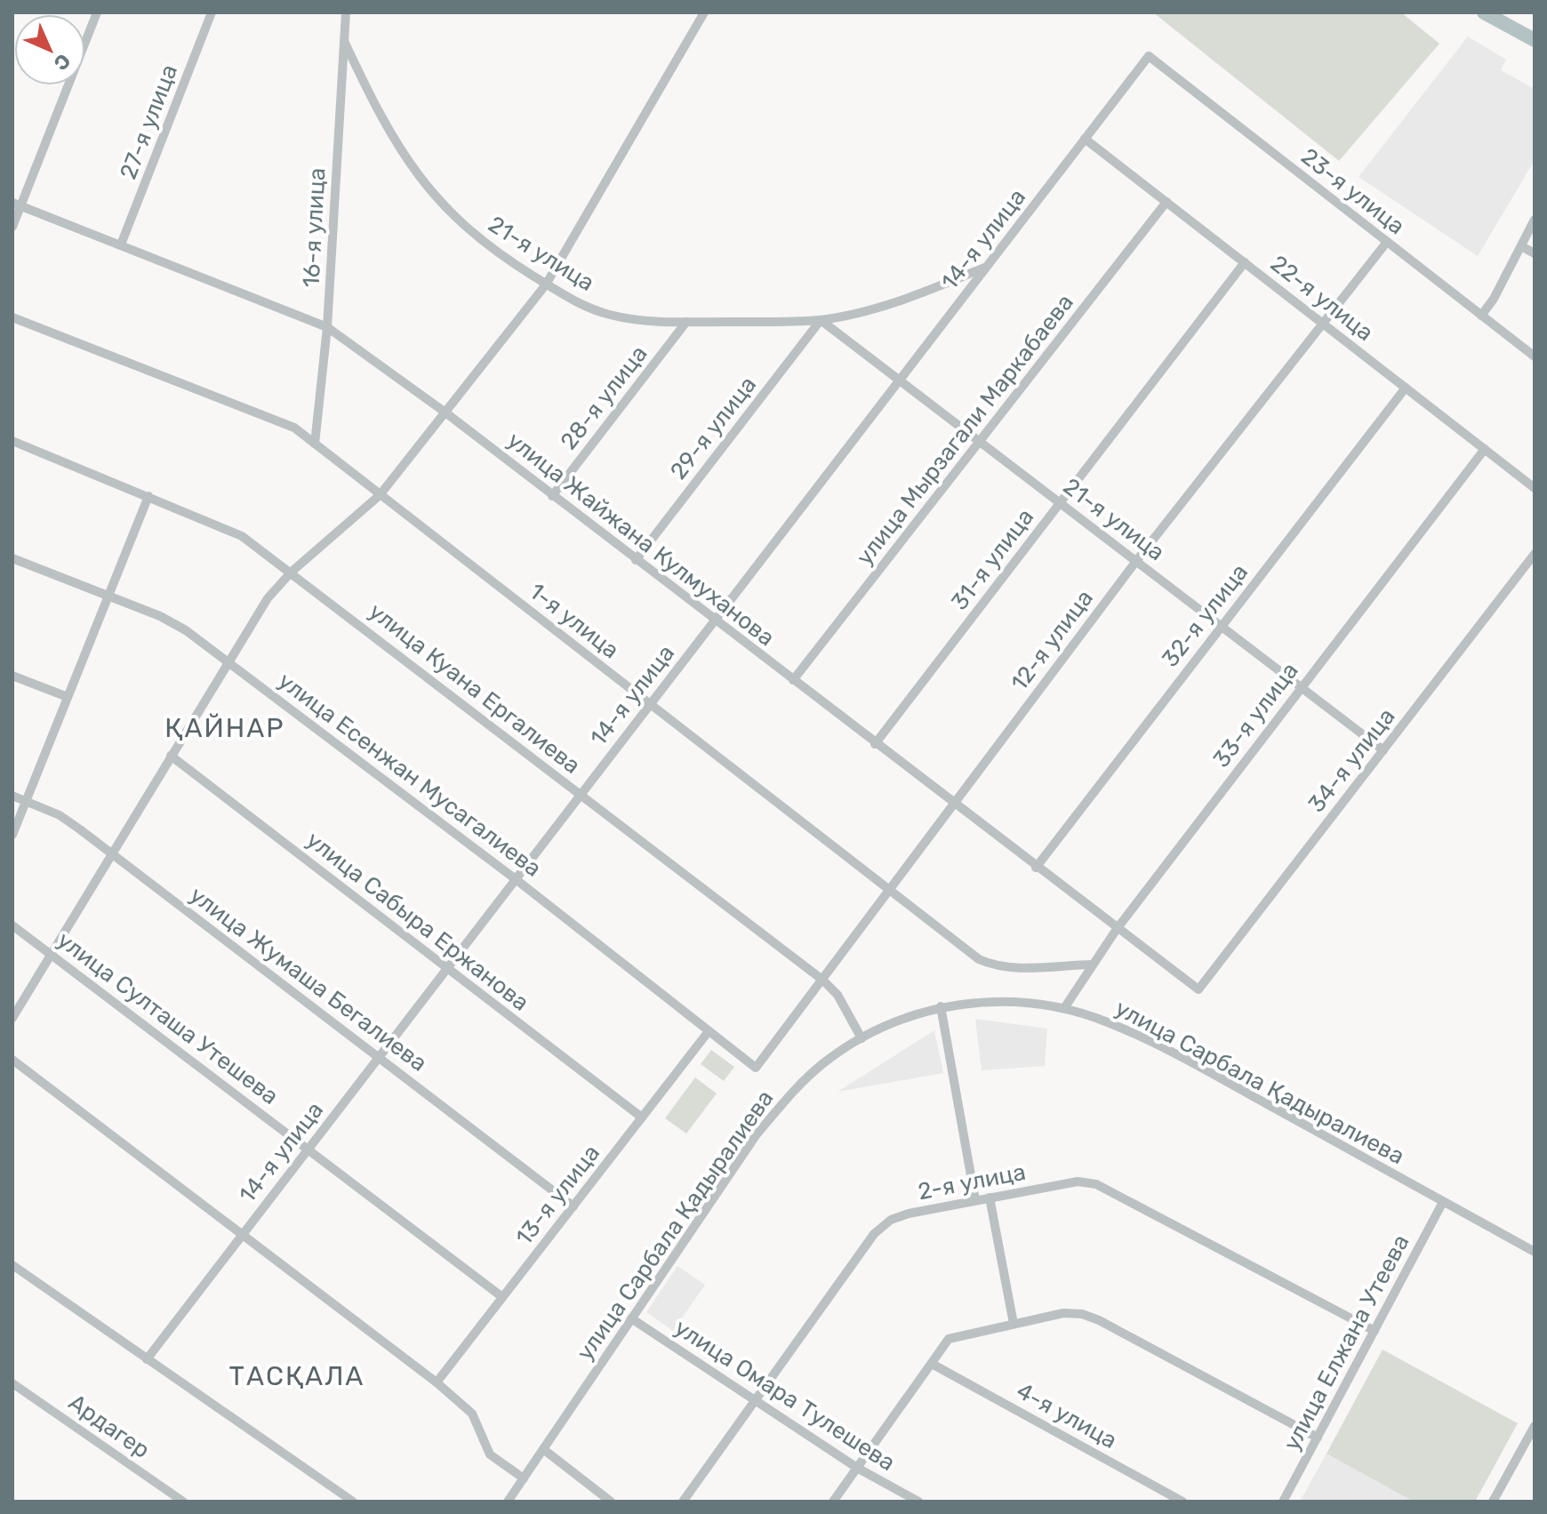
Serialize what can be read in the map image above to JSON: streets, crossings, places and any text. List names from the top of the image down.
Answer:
{
  "streets": {
    "street": [
      "27-я улица",
      "23-я улица",
      "16-я улица",
      "14-я улица",
      "21-я улица",
      "22-я улица",
      "28-я улица",
      "29-я улица",
      "улица Мырзагали Маркабаева",
      "улица Жайжана Кулмуханова",
      "31-я улица",
      "32-я улица",
      "1-я улица",
      "12-я улица",
      "улица Куана Ергалиева",
      "33-я улица",
      "34-я улица",
      "улица Есенжан Мусагалиева",
      "улица Сабыра Ержанова",
      "улица Жумаша Бегалиева",
      "улица Султаша Утешева",
      "улица Сарбала Қадыралиева",
      "2-я улица",
      "13-я улица",
      "улица Елжана Утеева",
      "улица Омара Тулешева",
      "4-я улица",
      "Ардагер"
    ]
  },
  "crossings": [
    ["27-я улица", "улица Жайжана Кулмуханова"],
    ["23-я улица", "14-я улица"],
    ["23-я улица", "12-я улица"],
    ["16-я улица", "21-я улица"],
    ["16-я улица", "улица Жайжана Кулмуханова"],
    ["16-я улица", "1-я улица"],
    ["14-я улица", "21-я улица"],
    ["14-я улица", "22-я улица"],
    ["14-я улица", "улица Жайжана Кулмуханова"],
    ["14-я улица", "1-я улица"],
    ["14-я улица", "улица Куана Ергалиева"],
    ["14-я улица", "улица Есенжан Мусагалиева"],
    ["14-я улица", "улица Сабыра Ержанова"],
    ["14-я улица", "улица Жумаша Бегалиева"],
    ["14-я улица", "улица Султаша Утешева"],
    ["21-я улица", "28-я улица"],
    ["21-я улица", "29-я улица"],
    ["21-я улица", "улица Мырзагали Маркабаева"],
    ["21-я улица", "31-я улица"],
    ["21-я улица", "32-я улица"],
    ["21-я улица", "12-я улица"],
    ["21-я улица", "33-я улица"],
    ["21-я улица", "34-я улица"],
    ["22-я улица", "улица Мырзагали Маркабаева"],
    ["22-я улица", "31-я улица"],
    ["22-я улица", "32-я улица"],
    ["22-я улица", "12-я улица"],
    ["22-я улица", "33-я улица"],
    ["28-я улица", "улица Жайжана Кулмуханова"],
    ["29-я улица", "улица Жайжана Кулмуханова"],
    ["улица Мырзагали Маркабаева", "улица Жайжана Кулмуханова"],
    ["улица Жайжана Кулмуханова", "31-я улица"],
    ["улица Жайжана Кулмуханова", "32-я улица"],
    ["улица Жайжана Кулмуханова", "12-я улица"],
    ["улица Жайжана Кулмуханова", "33-я улица"],
    ["улица Жайжана Кулмуханова", "34-я улица"],
    ["1-я улица", "12-я улица"],
    ["1-я улица", "33-я улица"],
    ["12-я улица", "улица Куана Ергалиева"],
    ["12-я улица", "улица Есенжан Мусагалиева"],
    ["улица Куана Ергалиева", "улица Сарбала Қадыралиева"],
    ["33-я улица", "улица Сарбала Қадыралиева"],
    ["улица Есенжан Мусагалиева", "13-я улица"],
    ["улица Сабыра Ержанова", "13-я улица"],
    ["улица Жумаша Бегалиева", "13-я улица"],
    ["улица Султаша Утешева", "13-я улица"],
    ["улица Сарбала Қадыралиева", "улица Елжана Утеева"],
    ["улица Сарбала Қадыралиева", "улица Омара Тулешева"],
    ["2-я улица", "улица Елжана Утеева"],
    ["2-я улица", "улица Омара Тулешева"]
  ],
  "districts": ["ҚАЙНАР", "ТАСҚАЛА"],
  "north": "bottom right"
}
